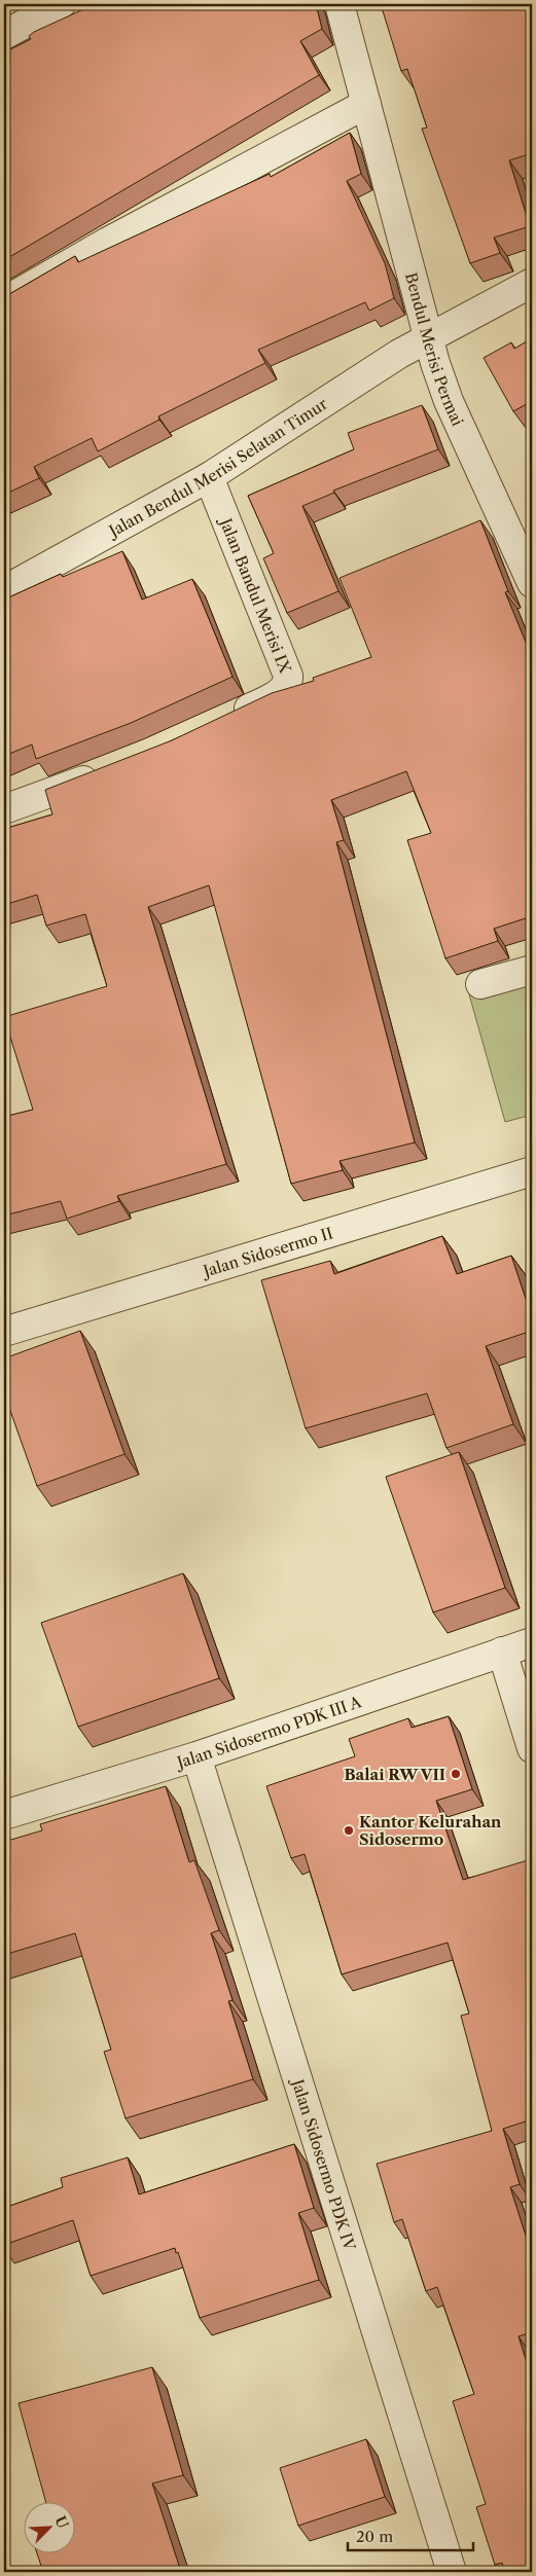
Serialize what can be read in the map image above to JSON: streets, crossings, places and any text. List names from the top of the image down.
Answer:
{
  "streets": {
    "street": [
      "Bendul Merisi Permai",
      "Jalan Bendul Merisi Selatan Timur",
      "Jalan Bandul Merisi IX",
      "Jalan Sidosermo II",
      "Jalan Sidosermo PDK III A",
      "Jalan Sidosermo PDK IV"
    ]
  },
  "crossings": [
    ["Bendul Merisi Permai", "Jalan Bendul Merisi Selatan Timur"],
    ["Jalan Bendul Merisi Selatan Timur", "Jalan Bandul Merisi IX"],
    ["Jalan Sidosermo PDK III A", "Jalan Sidosermo PDK IV"]
  ],
  "places": ["Balai RW VII", "Kantor Kelurahan Sidosermo"],
  "scale_bar": "20 m",
  "north": "top right"
}
